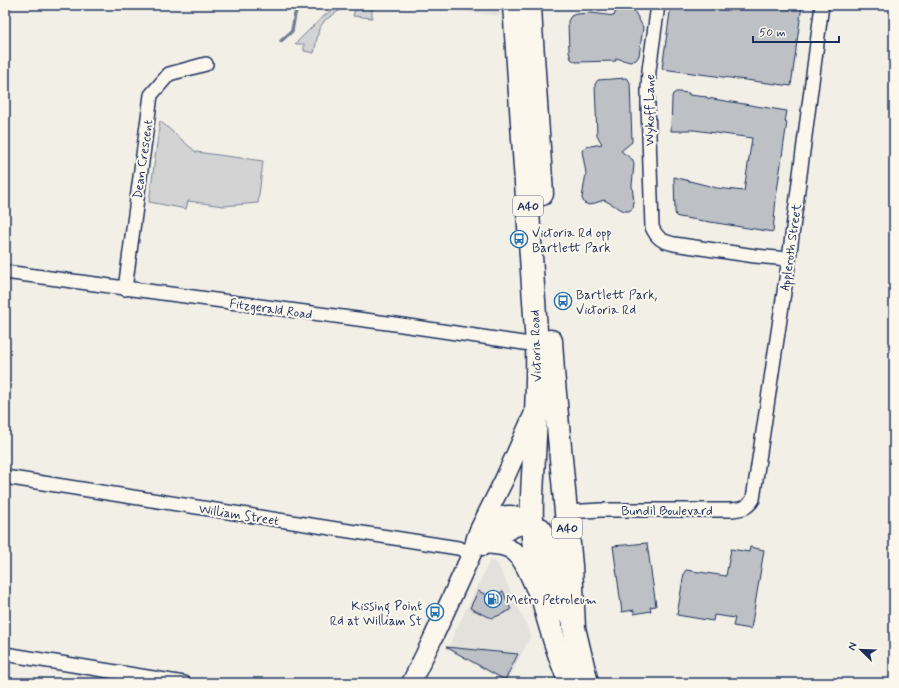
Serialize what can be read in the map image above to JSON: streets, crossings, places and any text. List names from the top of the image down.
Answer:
{
  "streets": {
    "highway": ["A40", "Victoria Road"],
    "street": [
      "Wykoff Lane",
      "Dean Crescent",
      "Appleroth Street",
      "Fitzgerald Road",
      "Bundil Boulevard",
      "William Street"
    ]
  },
  "crossings": [
    ["Wykoff Lane", "Appleroth Street"],
    ["Dean Crescent", "Fitzgerald Road"],
    ["Appleroth Street", "Bundil Boulevard"],
    ["Fitzgerald Road", "Victoria Road"],
    ["Victoria Road", "Bundil Boulevard"]
  ],
  "places": {
    "bus stop": ["Victoria Rd opp Bartlett Park", "Bartlett Park, Victoria Rd", "Kissing Point Rd at William St"],
    "fuel station": ["Metro Petroleum"]
  },
  "scale_bar": "50 m",
  "north": "top left"
}
